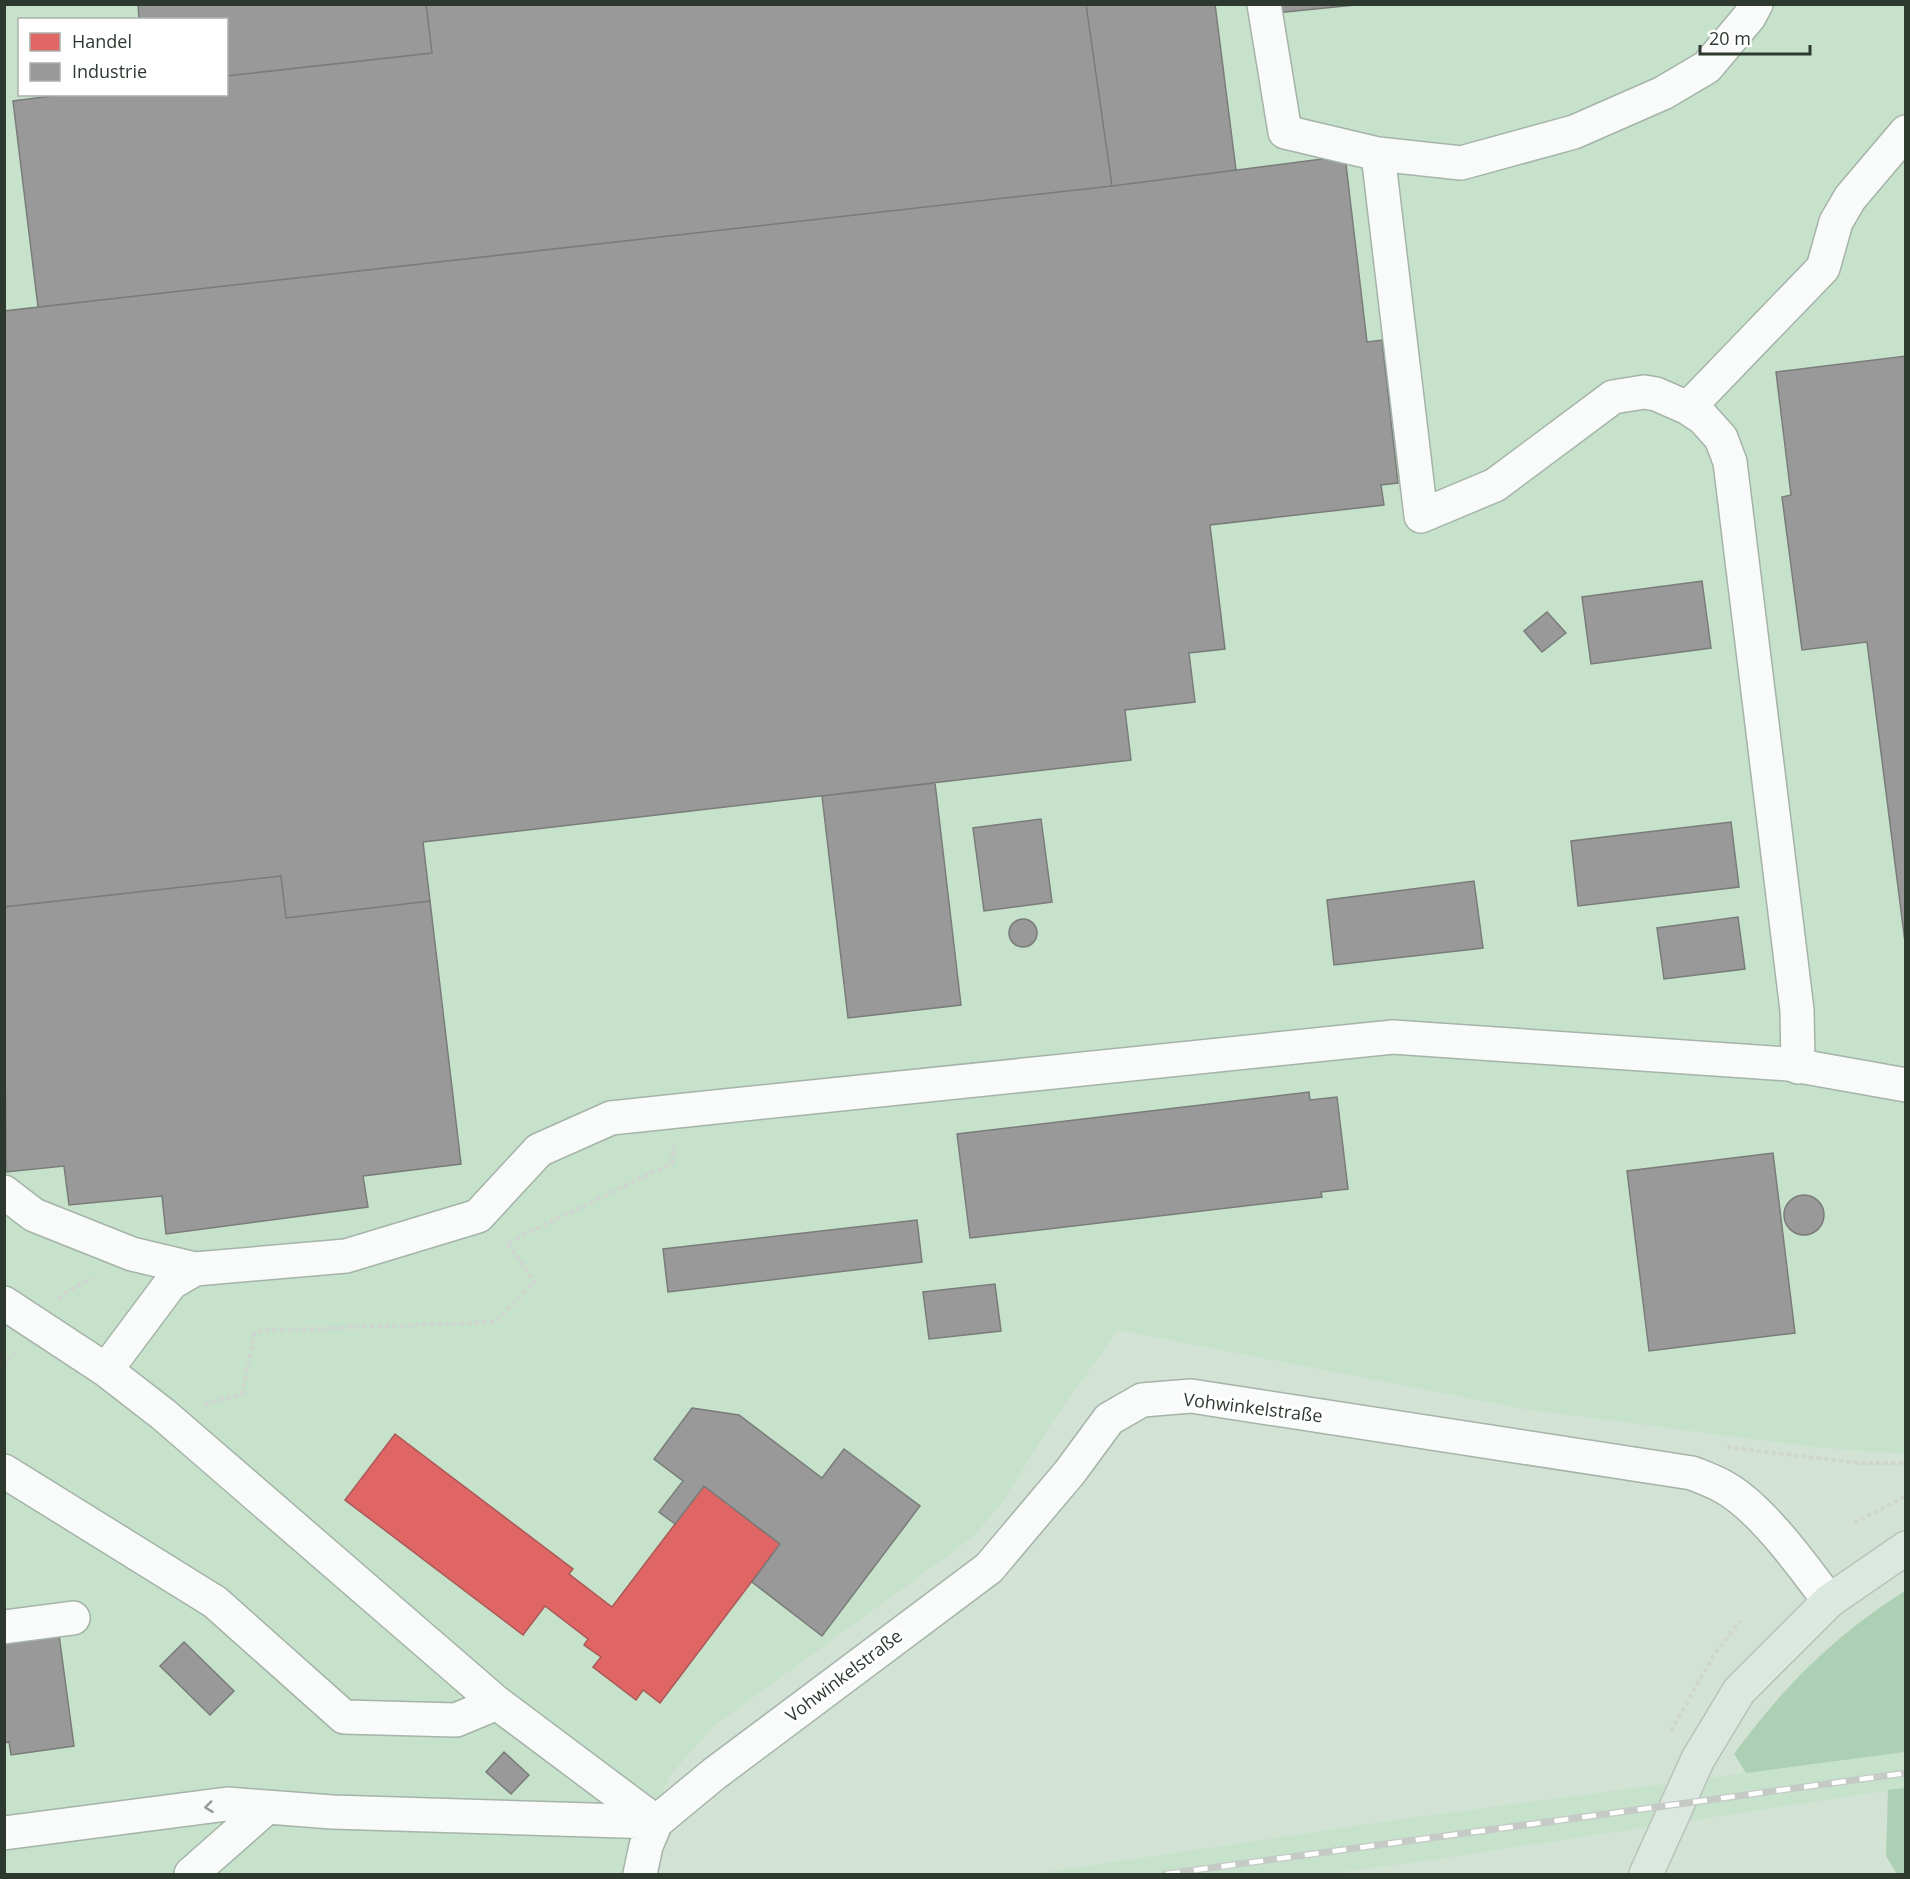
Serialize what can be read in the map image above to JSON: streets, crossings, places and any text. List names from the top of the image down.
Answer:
{
  "streets": {
    "street": ["Vohwinkelstraße"]
  },
  "legend": ["Handel", "Industrie"],
  "scale_bar": "20 m"
}
